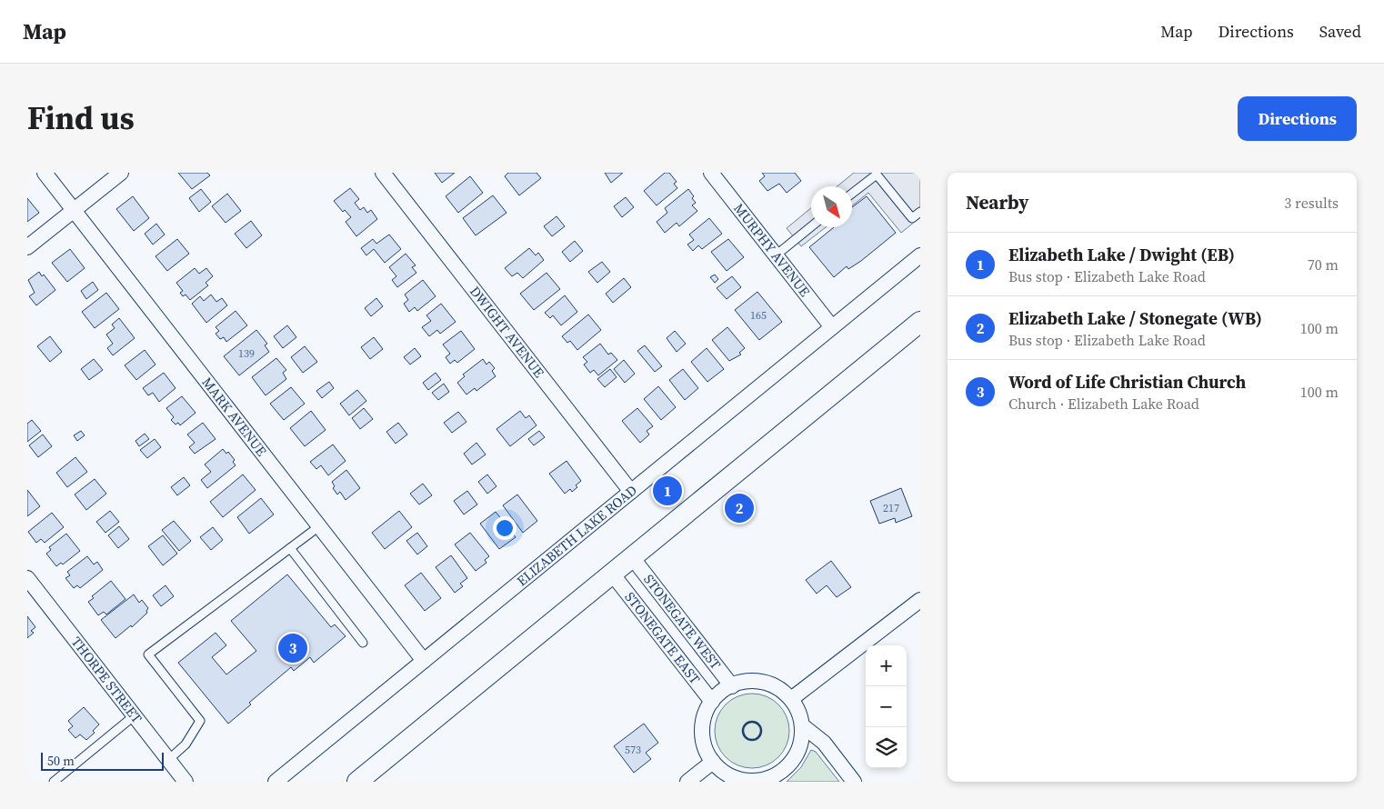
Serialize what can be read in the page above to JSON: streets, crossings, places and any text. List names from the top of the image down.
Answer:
{
  "streets": {
    "street": [
      "MURPHY AVENUE",
      "DWIGHT AVENUE",
      "MARK AVENUE",
      "ELIZABETH LAKE ROAD",
      "STONEGATE WEST",
      "STONEGATE EAST",
      "THORPE STREET"
    ]
  },
  "crossings": [
    ["MURPHY AVENUE", "ELIZABETH LAKE ROAD"],
    ["DWIGHT AVENUE", "ELIZABETH LAKE ROAD"],
    ["MARK AVENUE", "ELIZABETH LAKE ROAD"],
    ["STONEGATE WEST", "STONEGATE EAST"]
  ],
  "house_numbers": [
    "165",
    "139",
    "217",
    "573"
  ],
  "scale_bar": "50 m",
  "north": "bottom right",
  "page": {
    "header": "Map",
    "nav": ["Map", "Directions", "Saved"],
    "title": "Find us",
    "buttons": "Directions",
    "heading": ["Nearby", "3 results"],
    "list": [
      {
        "mark": "1",
        "name": "Elizabeth Lake / Dwight (EB)",
        "note": "Bus stop · Elizabeth Lake Road",
        "value": "70 m"
      },
      {
        "mark": "2",
        "name": "Elizabeth Lake / Stonegate (WB)",
        "note": "Bus stop · Elizabeth Lake Road",
        "value": "100 m"
      },
      {
        "mark": "3",
        "name": "Word of Life Christian Church",
        "note": "Church · Elizabeth Lake Road",
        "value": "100 m"
      }
    ],
    "pins": ["1", "2", "3"],
    "map_buttons": ["+", "−"],
    "scale": "50 m"
  }
}
